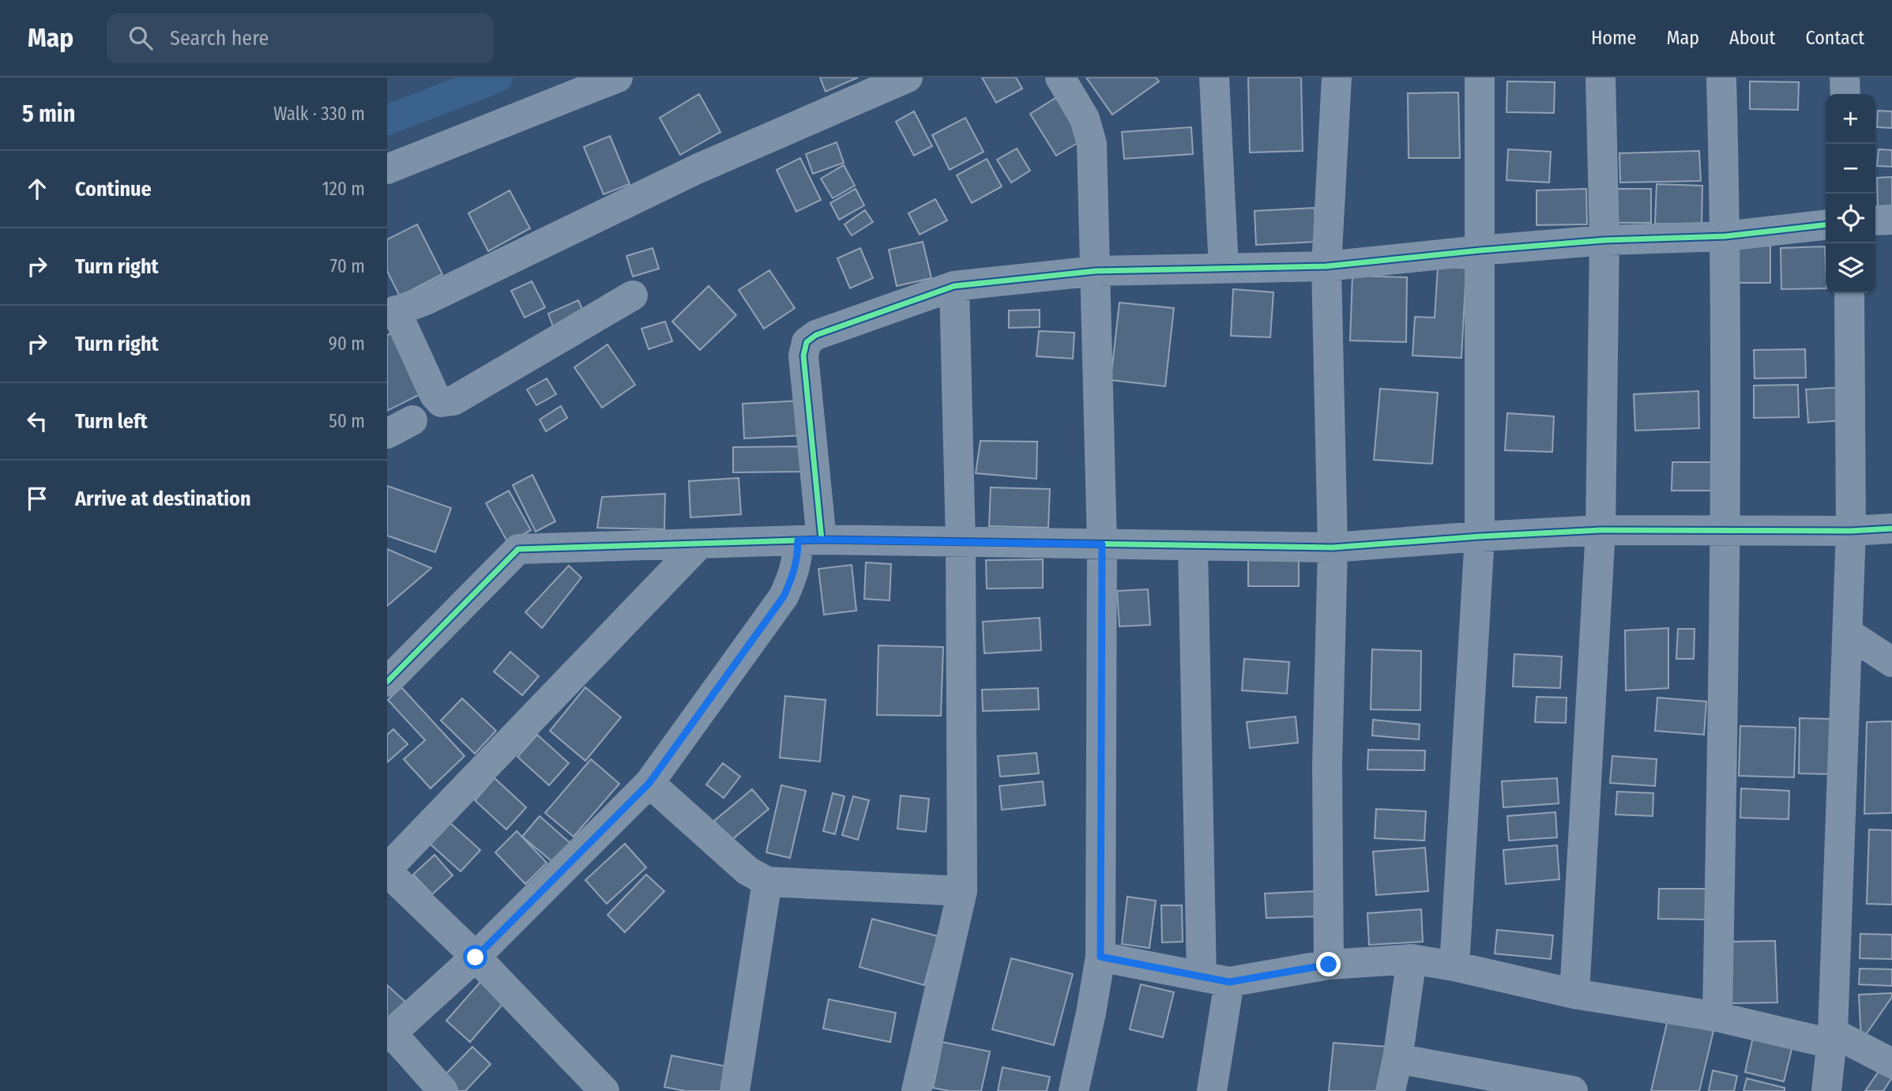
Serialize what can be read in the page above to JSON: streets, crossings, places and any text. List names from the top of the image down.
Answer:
{
  "page": {
    "header": "Map",
    "search": "Search here",
    "nav": [
      "Home",
      "Map",
      "About",
      "Contact"
    ],
    "heading": ["5 min", "Walk · 330 m"],
    "map_buttons": ["+", "−"],
    "list": [
      ["Continue", "120 m"],
      ["Turn right", "70 m"],
      ["Turn right", "90 m"],
      ["Turn left", "50 m"],
      "Arrive at destination"
    ]
  }
}
